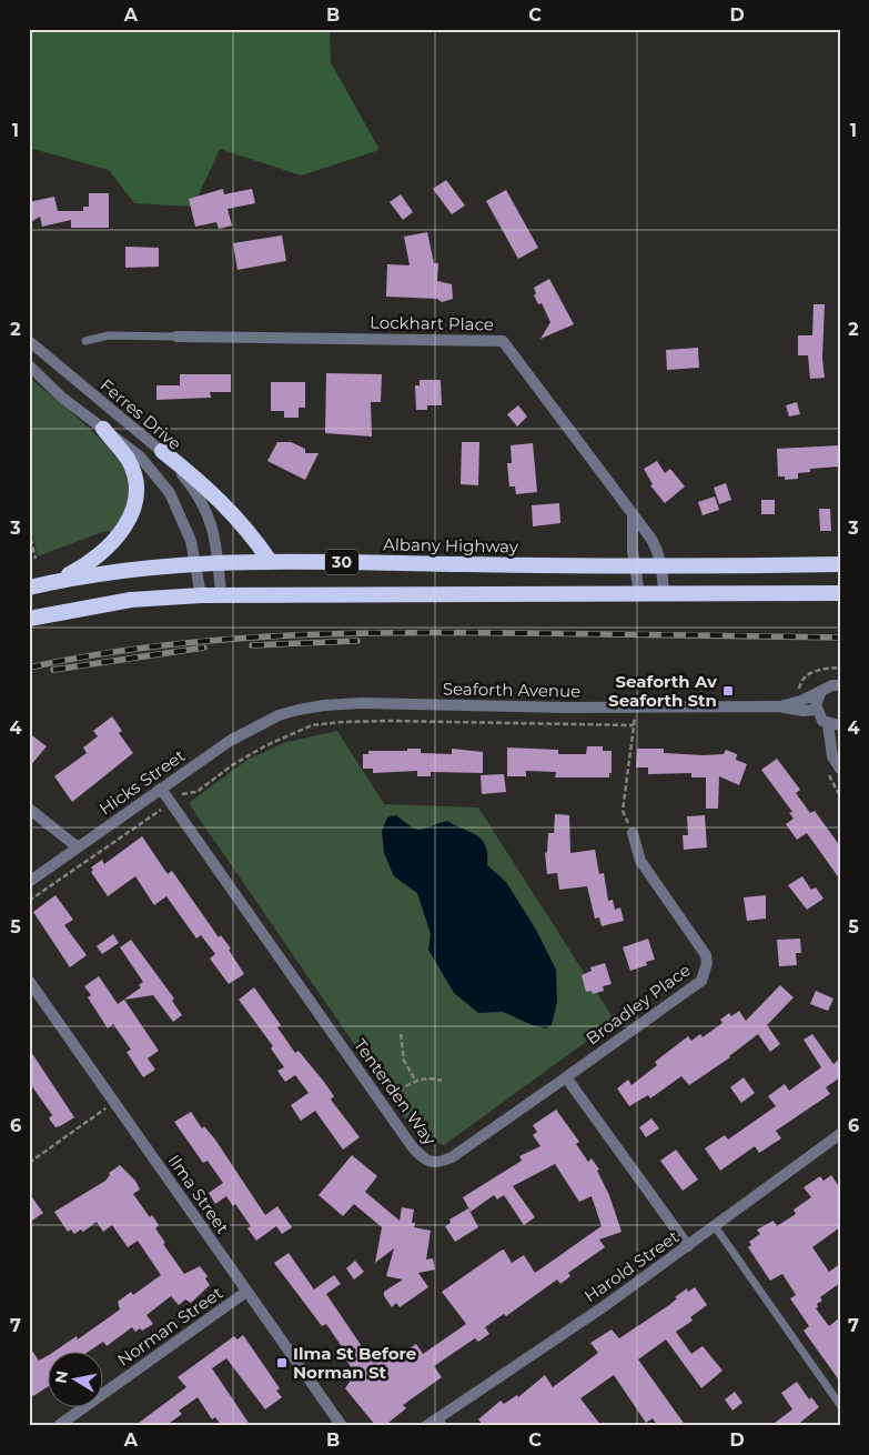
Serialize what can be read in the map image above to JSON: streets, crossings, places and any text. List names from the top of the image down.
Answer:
{
  "streets": {
    "highway": ["Albany Highway", "30"],
    "street": [
      "Lockhart Place",
      "Ferres Drive",
      "Seaforth Avenue",
      "Hicks Street",
      "Broadley Place",
      "Tenterden Way",
      "Ilma Street",
      "Harold Street",
      "Norman Street"
    ]
  },
  "crossings": [
    ["Lockhart Place", "Albany Highway"],
    ["Lockhart Place", "30"],
    ["Ferres Drive", "Albany Highway"],
    ["Ferres Drive", "30"],
    ["Seaforth Avenue", "Hicks Street"],
    ["Hicks Street", "Tenterden Way"],
    ["Broadley Place", "Tenterden Way"],
    ["Ilma Street", "Norman Street"]
  ],
  "places": {
    "transit": ["Seaforth Av Seaforth Stn", "Ilma St Before Norman St"]
  },
  "north": "left",
  "grid": {
    "columns": [
      "A",
      "B",
      "C",
      "D"
    ],
    "rows": [
      "1",
      "2",
      "3",
      "4",
      "5",
      "6",
      "7"
    ]
  }
}
